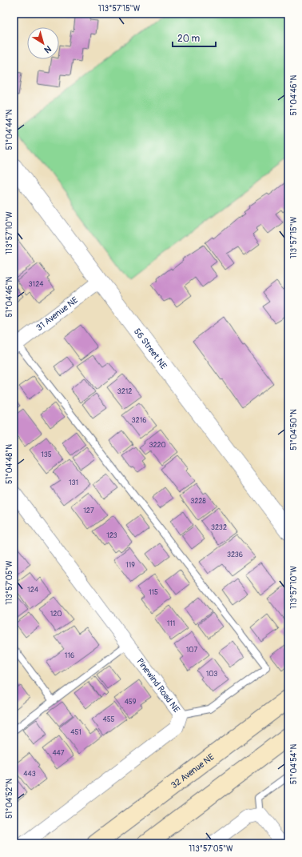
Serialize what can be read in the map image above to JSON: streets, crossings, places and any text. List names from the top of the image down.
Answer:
{
  "streets": {
    "main road": ["32 Avenue NE"],
    "street": ["31 Avenue NE", "56 Street NE", "Pinewind Road NE"]
  },
  "crossings": [
    ["31 Avenue NE", "56 Street NE"]
  ],
  "house_numbers": [
    "3124",
    "3212",
    "3216",
    "3220",
    "135",
    "131",
    "3228",
    "127",
    "3232",
    "123",
    "3236",
    "119",
    "124",
    "115",
    "120",
    "111",
    "107",
    "116",
    "103",
    "459",
    "455",
    "451",
    "447",
    "443"
  ],
  "scale_bar": "20 m",
  "north": "bottom right",
  "coordinates": [
    "113°57'15\"W",
    "51°04'46\"N",
    "51°04'44\"N",
    "113°57'10\"W",
    "51°04'50\"N",
    "51°04'48\"N",
    "113°57'05\"W",
    "51°04'54\"N",
    "51°04'52\"N"
  ]
}
